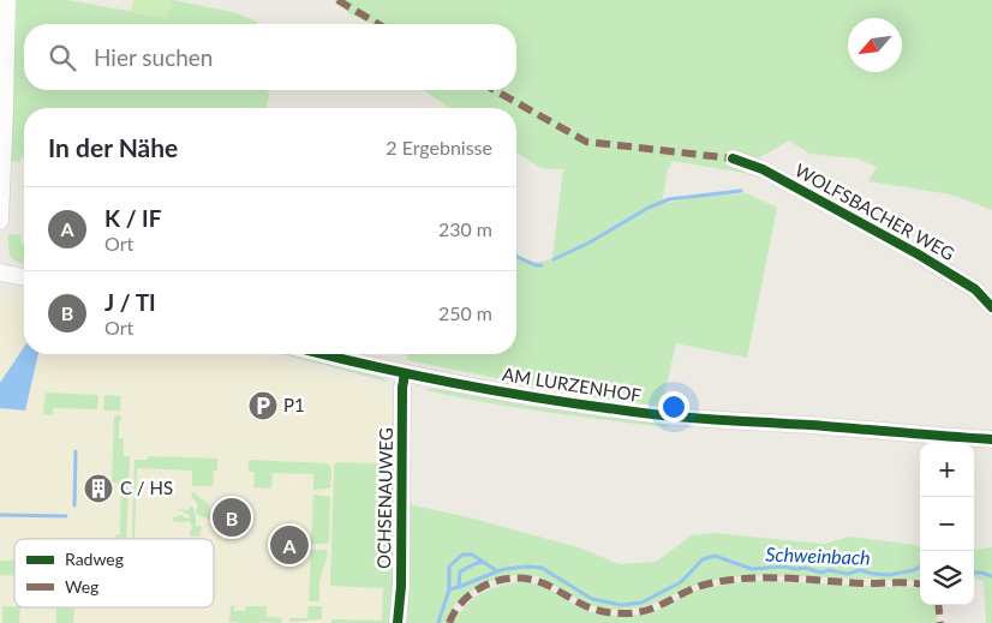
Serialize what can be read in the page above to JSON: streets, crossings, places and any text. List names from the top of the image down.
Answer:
{
  "streets": {
    "street": ["WOLFSBACHER WEG", "AM LURZENHOF", "OCHSENAUWEG"]
  },
  "crossings": [
    ["AM LURZENHOF", "OCHSENAUWEG"]
  ],
  "water": ["Schweinbach"],
  "places": {
    "parking": ["P1"],
    "building": ["C / HS"]
  },
  "legend": ["Radweg", "Weg"],
  "north": "bottom left",
  "page": {
    "search": "Hier suchen",
    "heading": ["In der Nähe", "2 Ergebnisse"],
    "list": [
      {
        "mark": "A",
        "name": "K / IF",
        "note": "Ort",
        "value": "230 m"
      },
      {
        "mark": "B",
        "name": "J / TI",
        "note": "Ort",
        "value": "250 m"
      }
    ],
    "map_buttons": ["+", "−"],
    "pins": ["B", "A"]
  }
}
